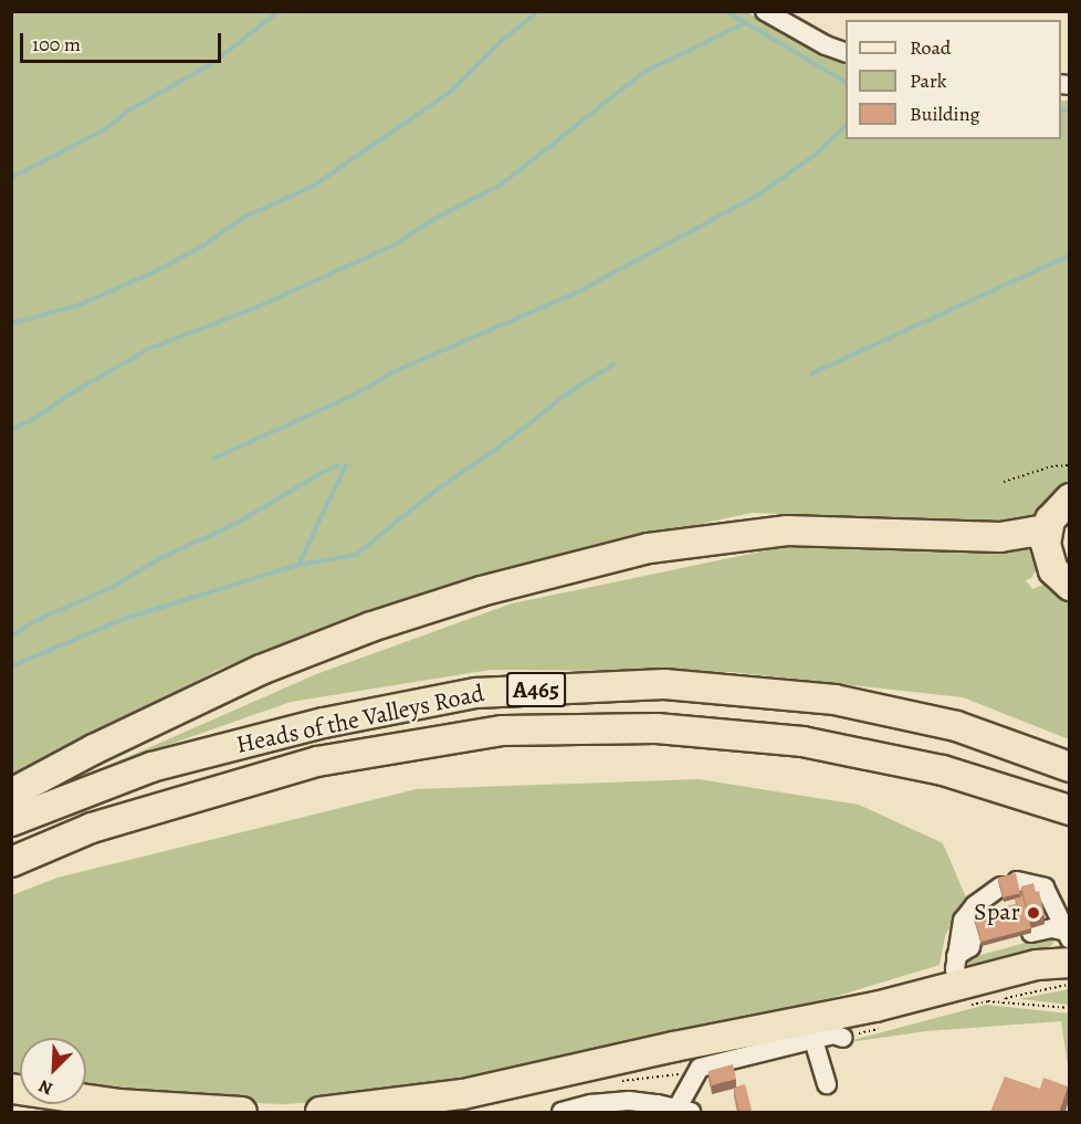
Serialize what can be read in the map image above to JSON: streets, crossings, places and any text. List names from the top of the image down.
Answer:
{
  "streets": {
    "highway": ["A465", "Heads of the Valleys Road"]
  },
  "places": ["Spar"],
  "legend": ["Road", "Park", "Building"],
  "scale_bar": "100 m",
  "north": "bottom left"
}
